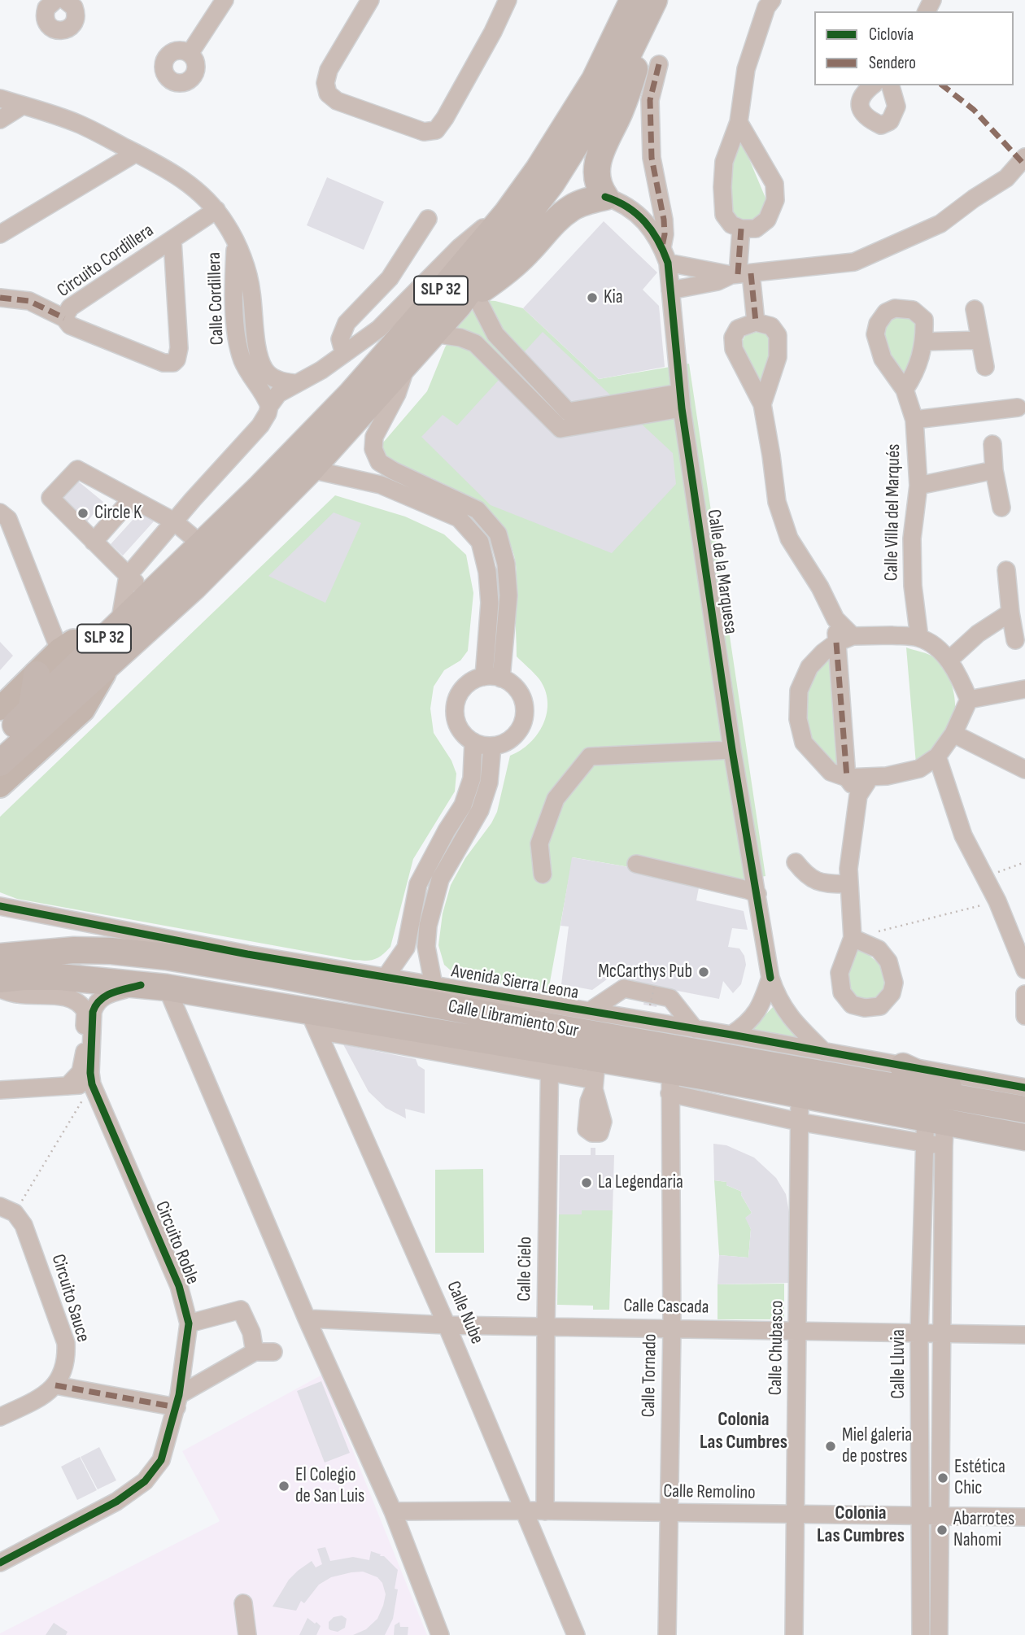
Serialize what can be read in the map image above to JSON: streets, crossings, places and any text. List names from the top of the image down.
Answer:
{
  "streets": {
    "highway": ["SLP 32", "Calle Libramiento Sur"],
    "street": [
      "Circuito Cordillera",
      "Calle Cordillera",
      "Calle Villa del Marqués",
      "Calle de la Marquesa",
      "Avenida Sierra Leona",
      "Circuito Roble",
      "Calle Cielo",
      "Circuito Sauce",
      "Calle Cascada",
      "Calle Nube",
      "Calle Chubasco",
      "Calle Lluvia",
      "Calle Tornado",
      "Calle Remolino"
    ]
  },
  "crossings": [
    ["Calle de la Marquesa", "Avenida Sierra Leona"],
    ["Calle Libramiento Sur", "Calle Cielo"],
    ["Calle Libramiento Sur", "Calle Nube"],
    ["Calle Libramiento Sur", "Calle Chubasco"],
    ["Calle Libramiento Sur", "Calle Lluvia"],
    ["Calle Libramiento Sur", "Calle Tornado"],
    ["Calle Cielo", "Calle Cascada"],
    ["Calle Cielo", "Calle Remolino"],
    ["Calle Cascada", "Calle Nube"],
    ["Calle Cascada", "Calle Chubasco"],
    ["Calle Cascada", "Calle Lluvia"],
    ["Calle Cascada", "Calle Tornado"],
    ["Calle Nube", "Calle Remolino"],
    ["Calle Chubasco", "Calle Remolino"],
    ["Calle Lluvia", "Calle Remolino"],
    ["Calle Tornado", "Calle Remolino"]
  ],
  "districts": ["Colonia Las Cumbres", "Colonia Las Cumbres"],
  "places": [
    "Kia",
    "Circle K",
    "McCarthys Pub",
    "La Legendaria",
    "Miel galeria de postres",
    "Estética Chic",
    "El Colegio de San Luis",
    "Abarrotes Nahomi"
  ],
  "legend": ["Ciclovía", "Sendero"]
}
